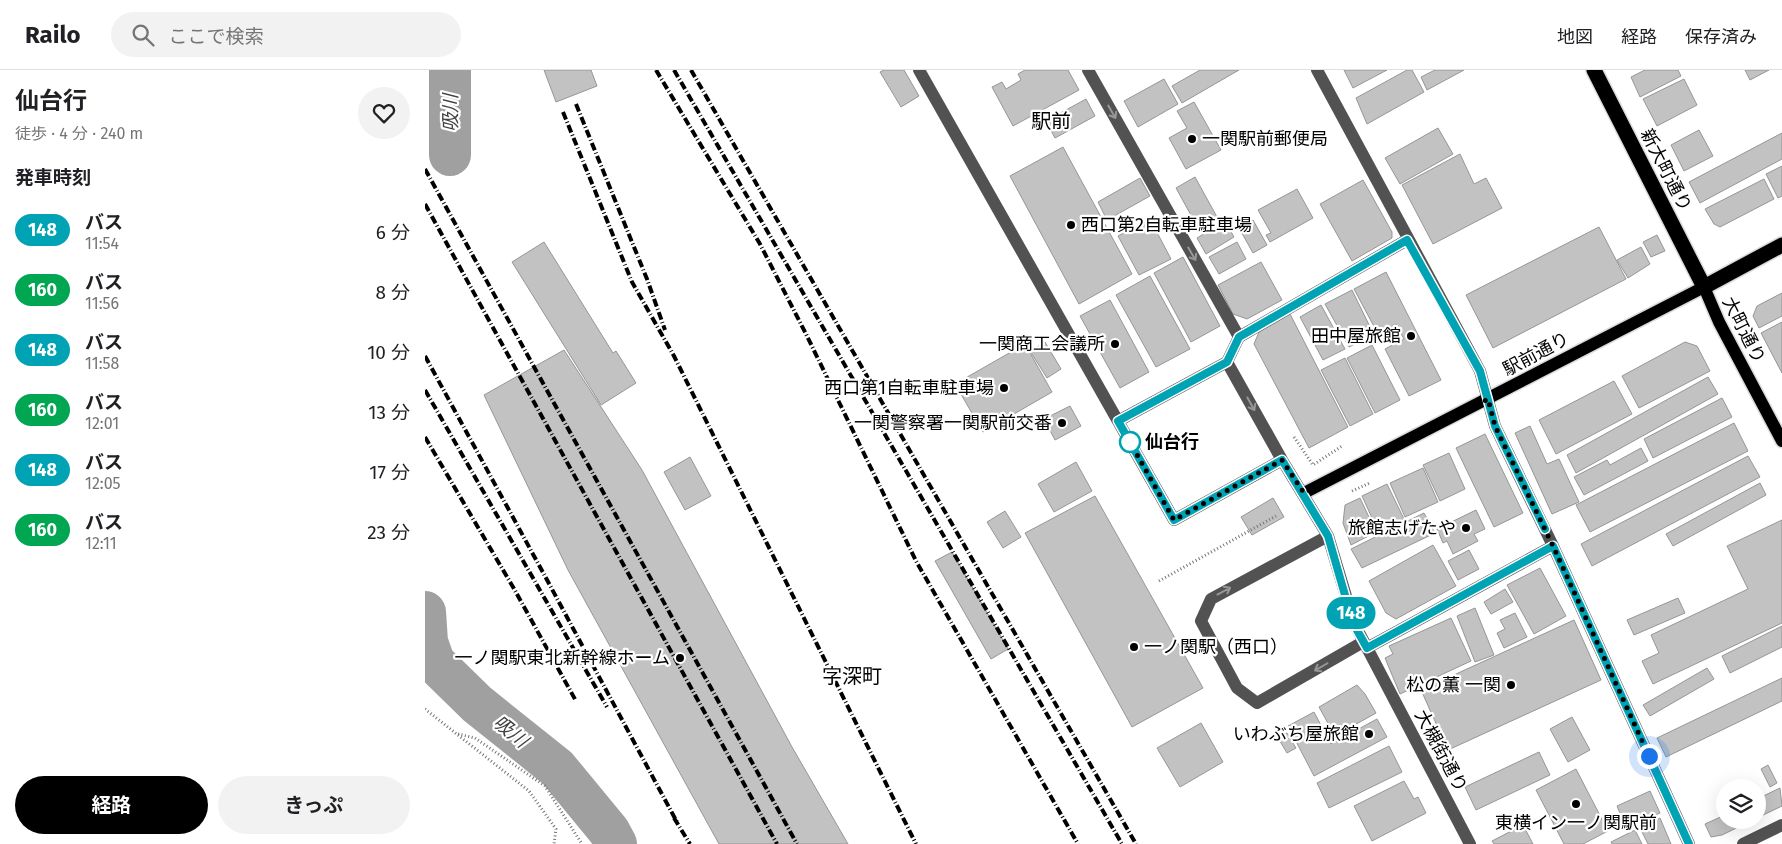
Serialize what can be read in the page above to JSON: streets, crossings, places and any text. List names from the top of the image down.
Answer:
{
  "streets": {
    "highway": ["新大町通り"],
    "main road": ["大町通り", "駅前通り"],
    "street": ["大槻街通り"]
  },
  "crossings": [
    ["新大町通り", "大町通り"],
    ["新大町通り", "駅前通り"],
    ["大町通り", "駅前通り"],
    ["駅前通り", "大槻街通り"]
  ],
  "districts": ["駅前", "字深町"],
  "water": ["吸川"],
  "places": [
    "一関駅前郵便局",
    "西口第2自転車駐車場",
    "田中屋旅館",
    "一関商工会議所",
    "西口第1自転車駐車場",
    "一関警察署一関駅前交番",
    "仙台行",
    "旅館志げたや",
    "一ノ関駅（西口）",
    "一ノ関駅東北新幹線ホーム",
    "松の薫 一関",
    "いわぶち屋旅館",
    "東横イン一ノ関駅前"
  ],
  "lines": ["bus line 148"],
  "page": {
    "header": "Railo",
    "search": "ここで検索",
    "nav": ["地図", "経路", "保存済み"],
    "heading": [
      ["仙台行", "徒歩 · 4 分 · 240 m"],
      "発車時刻"
    ],
    "on_map": "148",
    "list": [
      {
        "mark": "148",
        "name": "バス",
        "note": "11:54",
        "value": "6 分"
      },
      {
        "mark": "160",
        "name": "バス",
        "note": "11:56",
        "value": "8 分"
      },
      {
        "mark": "148",
        "name": "バス",
        "note": "11:58",
        "value": "10 分"
      },
      {
        "mark": "160",
        "name": "バス",
        "note": "12:01",
        "value": "13 分"
      },
      {
        "mark": "148",
        "name": "バス",
        "note": "12:05",
        "value": "17 分"
      },
      {
        "mark": "160",
        "name": "バス",
        "note": "12:11",
        "value": "23 分"
      }
    ],
    "buttons": ["経路", "きっぷ"]
  }
}
